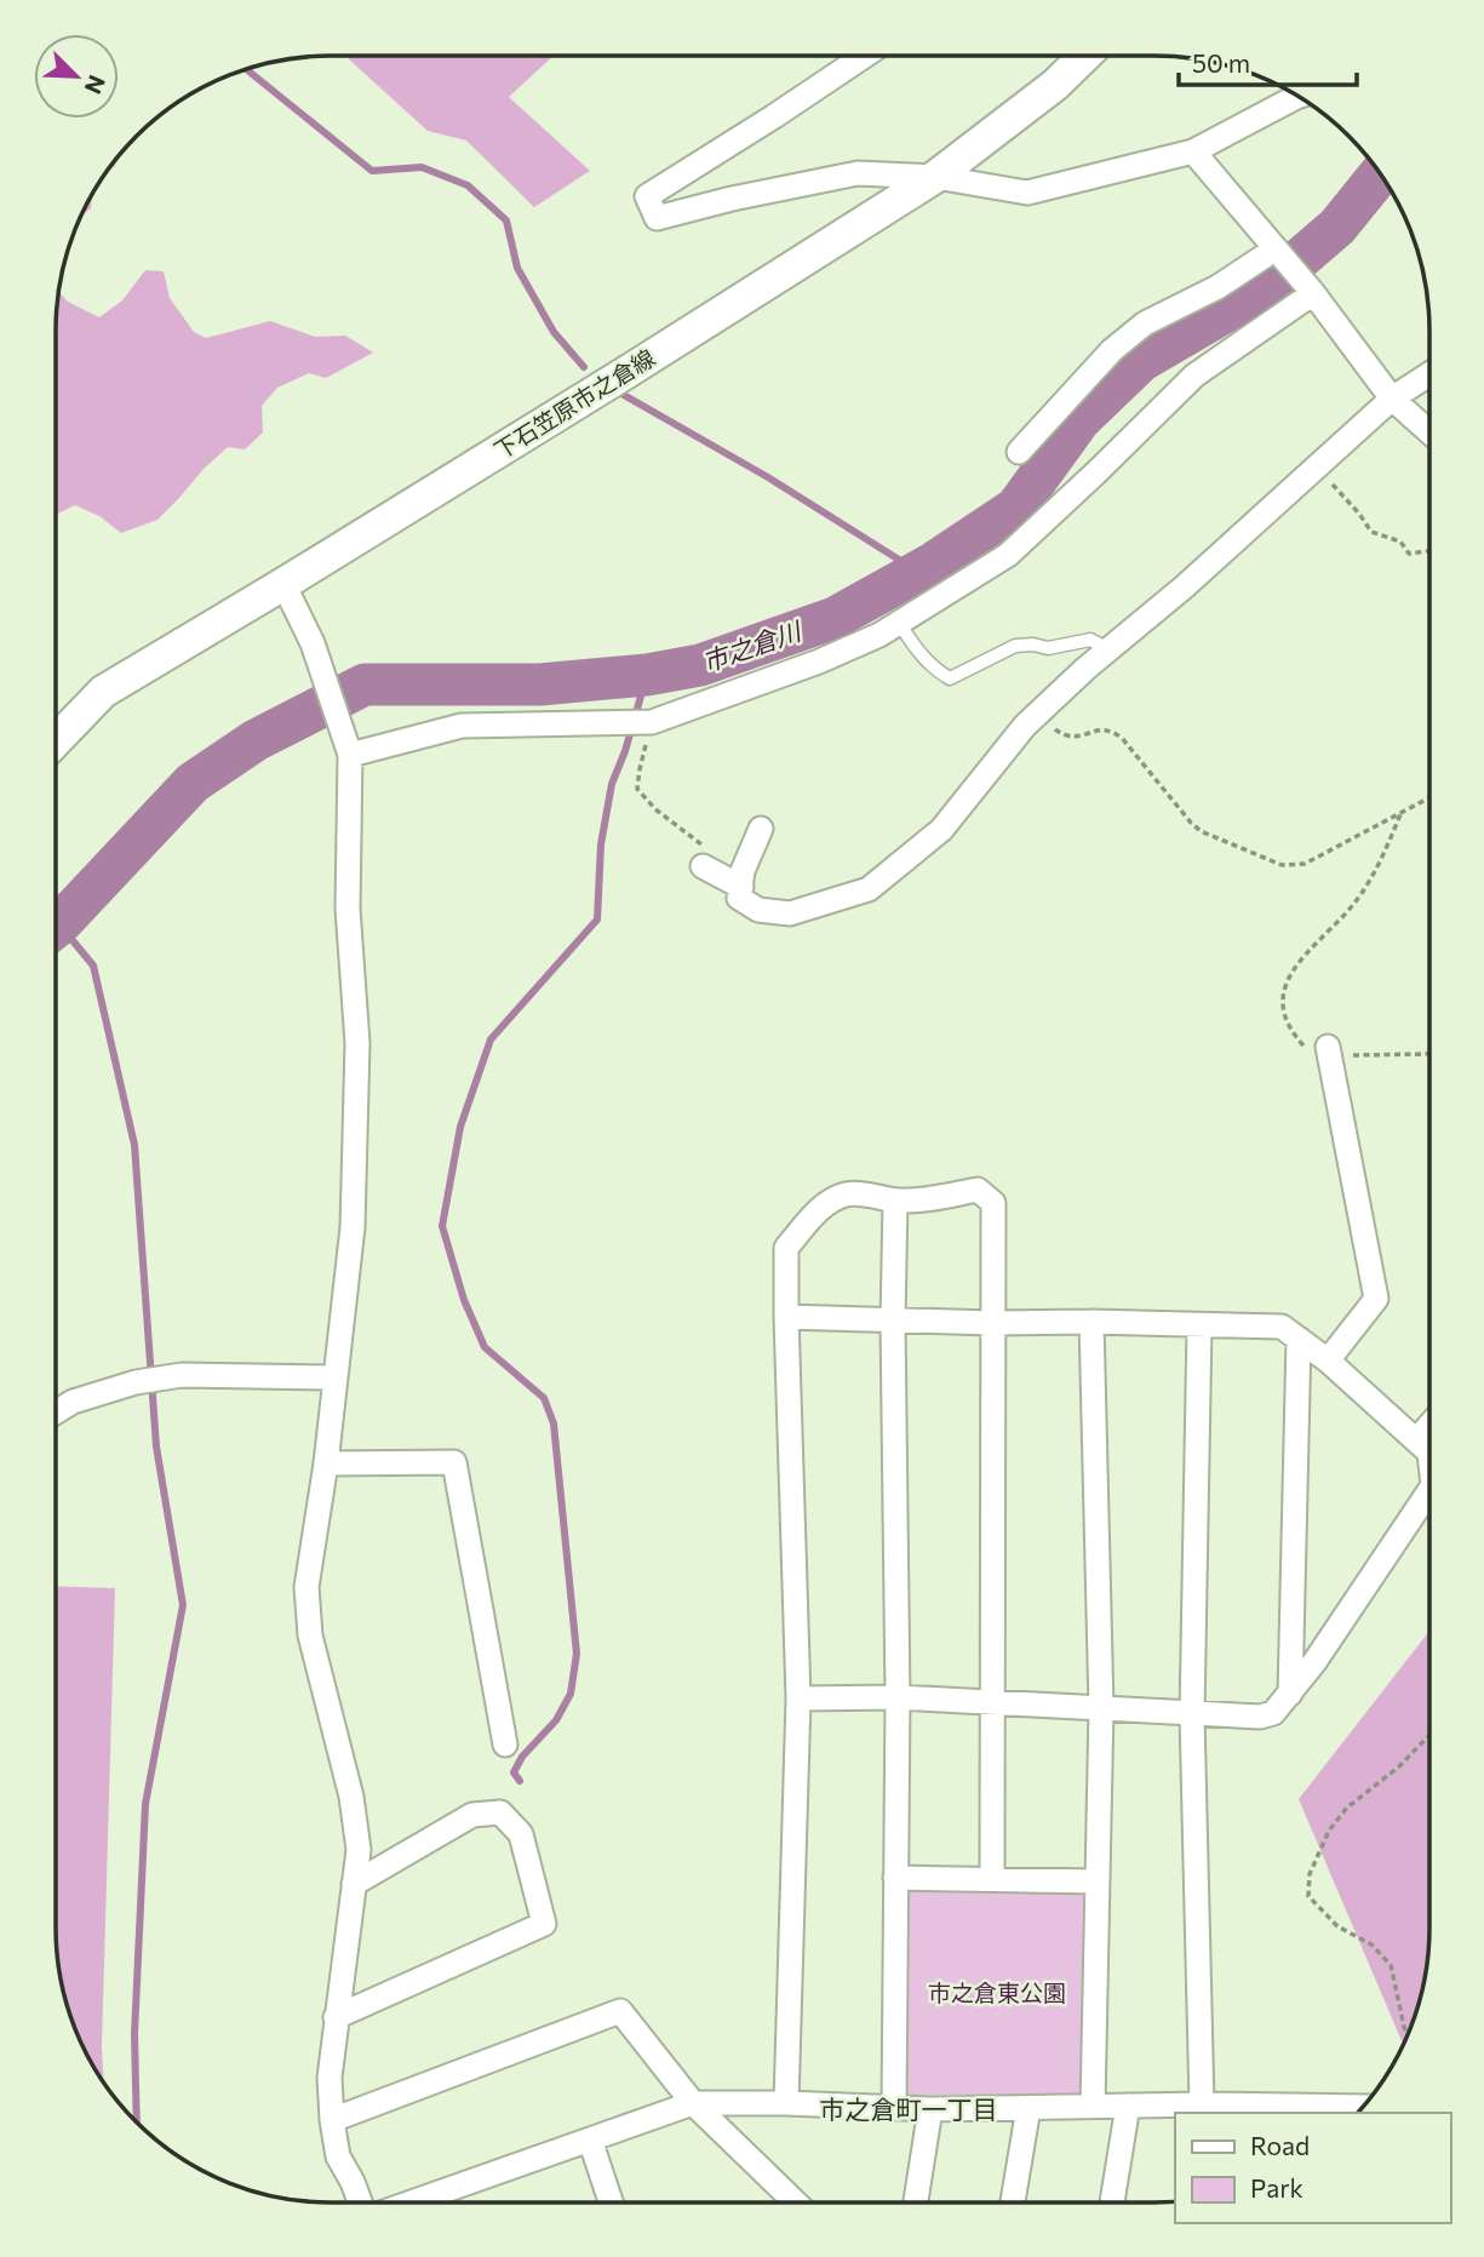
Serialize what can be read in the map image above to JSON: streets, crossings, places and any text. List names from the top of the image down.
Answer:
{
  "streets": {
    "main road": ["下石笠原市之倉線"]
  },
  "districts": ["市之倉町一丁目"],
  "water": ["市之倉川"],
  "parks": ["市之倉東公園"],
  "legend": ["Road", "Park"],
  "scale_bar": "50 m",
  "north": "bottom right"
}
